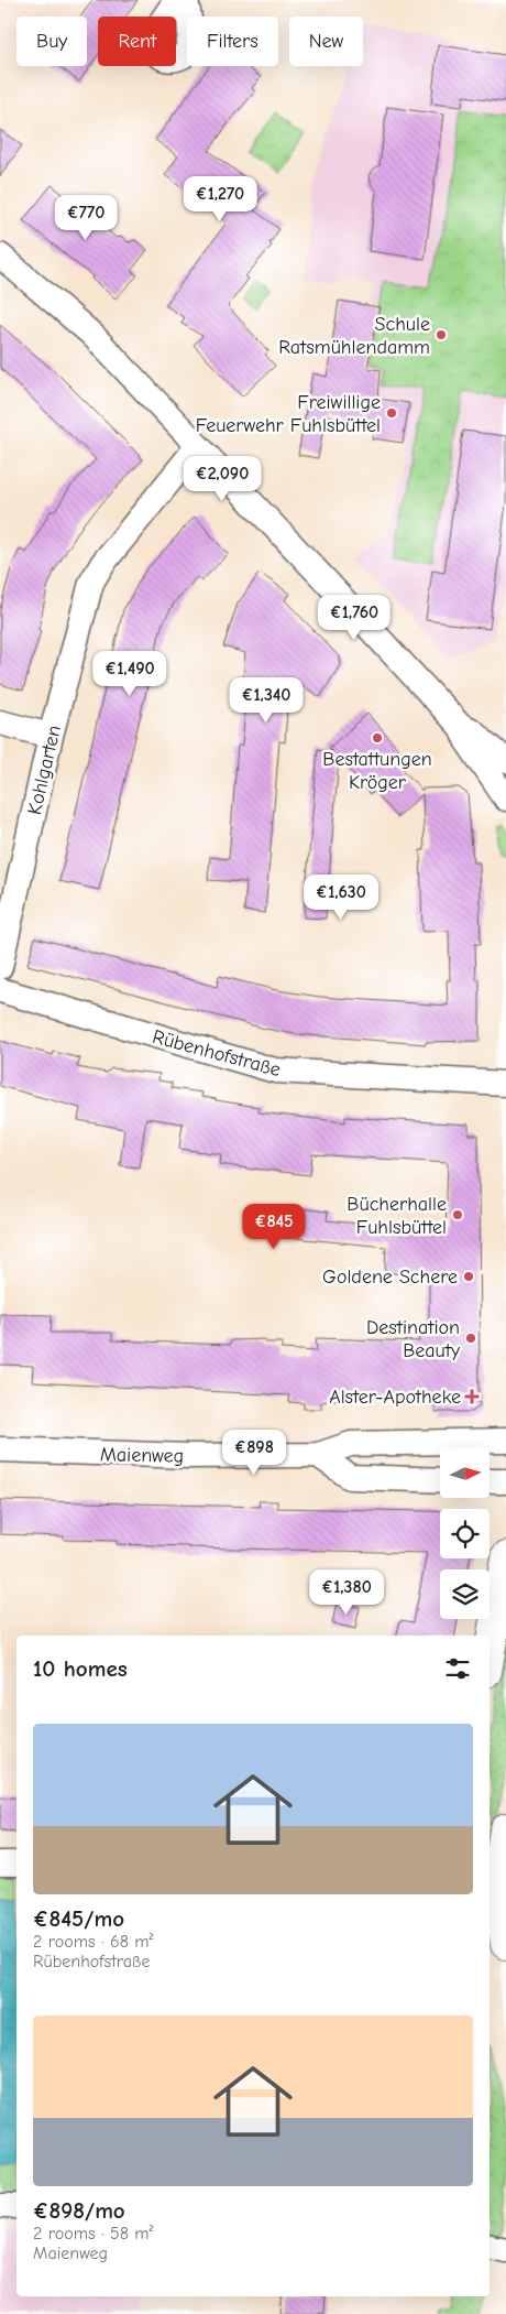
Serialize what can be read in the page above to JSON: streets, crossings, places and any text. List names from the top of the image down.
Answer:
{
  "streets": {
    "street": ["Kohlgarten", "Rübenhofstraße", "Maienweg"]
  },
  "places": {
    "other": [
      "Schule Ratsmühlendamm",
      "Freiwillige Feuerwehr Fuhlsbüttel",
      "Bestattungen Kröger",
      "Bücherhalle Fuhlsbüttel",
      "Goldene Schere",
      "Destination Beauty"
    ],
    "health": ["Alster-Apotheke"]
  },
  "north": "right",
  "page": {
    "chip": [
      "Buy",
      "Rent",
      "Filters",
      "New"
    ],
    "price": [
      "€1,270",
      "€770",
      "€2,090",
      "€1,760",
      "€1,490",
      "€1,340",
      "€1,630",
      "€845",
      "€898",
      "€1,380"
    ],
    "heading": "10 homes",
    "list": [
      {
        "name": "€845/mo",
        "note": "2 rooms · 68 m² · Rübenhofstraße"
      },
      {
        "name": "€898/mo",
        "note": "2 rooms · 58 m² · Maienweg"
      }
    ]
  }
}
